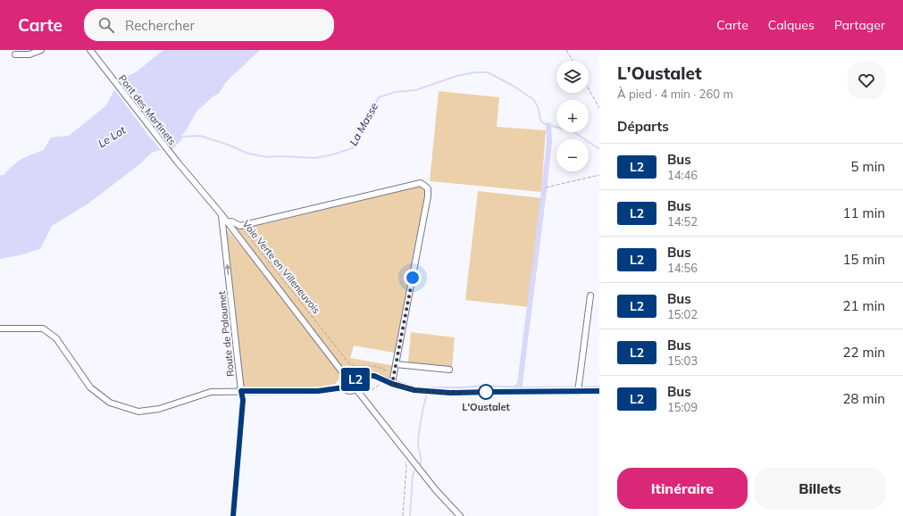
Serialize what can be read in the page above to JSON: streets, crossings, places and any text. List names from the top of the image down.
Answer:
{
  "streets": {
    "street": ["Pont des Martinets", "Route de Paloumet"],
    "path": ["Voie Verte en Villeneuvois"]
  },
  "crossings": [
    ["Pont des Martinets", "Route de Paloumet"]
  ],
  "one_way": ["Route de Paloumet"],
  "water": ["La Masse", "Le Lot"],
  "places": ["L'Oustalet"],
  "lines": ["bus line L2"],
  "page": {
    "header": "Carte",
    "search": "Rechercher",
    "nav": ["Carte", "Calques", "Partager"],
    "on_map": "L2",
    "heading": [
      ["L'Oustalet", "À pied · 4 min · 260 m"],
      "Départs"
    ],
    "map_buttons": ["+", "−"],
    "list": [
      {
        "mark": "L2",
        "name": "Bus",
        "note": "14:46",
        "value": "5 min"
      },
      {
        "mark": "L2",
        "name": "Bus",
        "note": "14:52",
        "value": "11 min"
      },
      {
        "mark": "L2",
        "name": "Bus",
        "note": "14:56",
        "value": "15 min"
      },
      {
        "mark": "L2",
        "name": "Bus",
        "note": "15:02",
        "value": "21 min"
      },
      {
        "mark": "L2",
        "name": "Bus",
        "note": "15:03",
        "value": "22 min"
      },
      {
        "mark": "L2",
        "name": "Bus",
        "note": "15:09",
        "value": "28 min"
      }
    ],
    "buttons": ["Itinéraire", "Billets"]
  }
}
